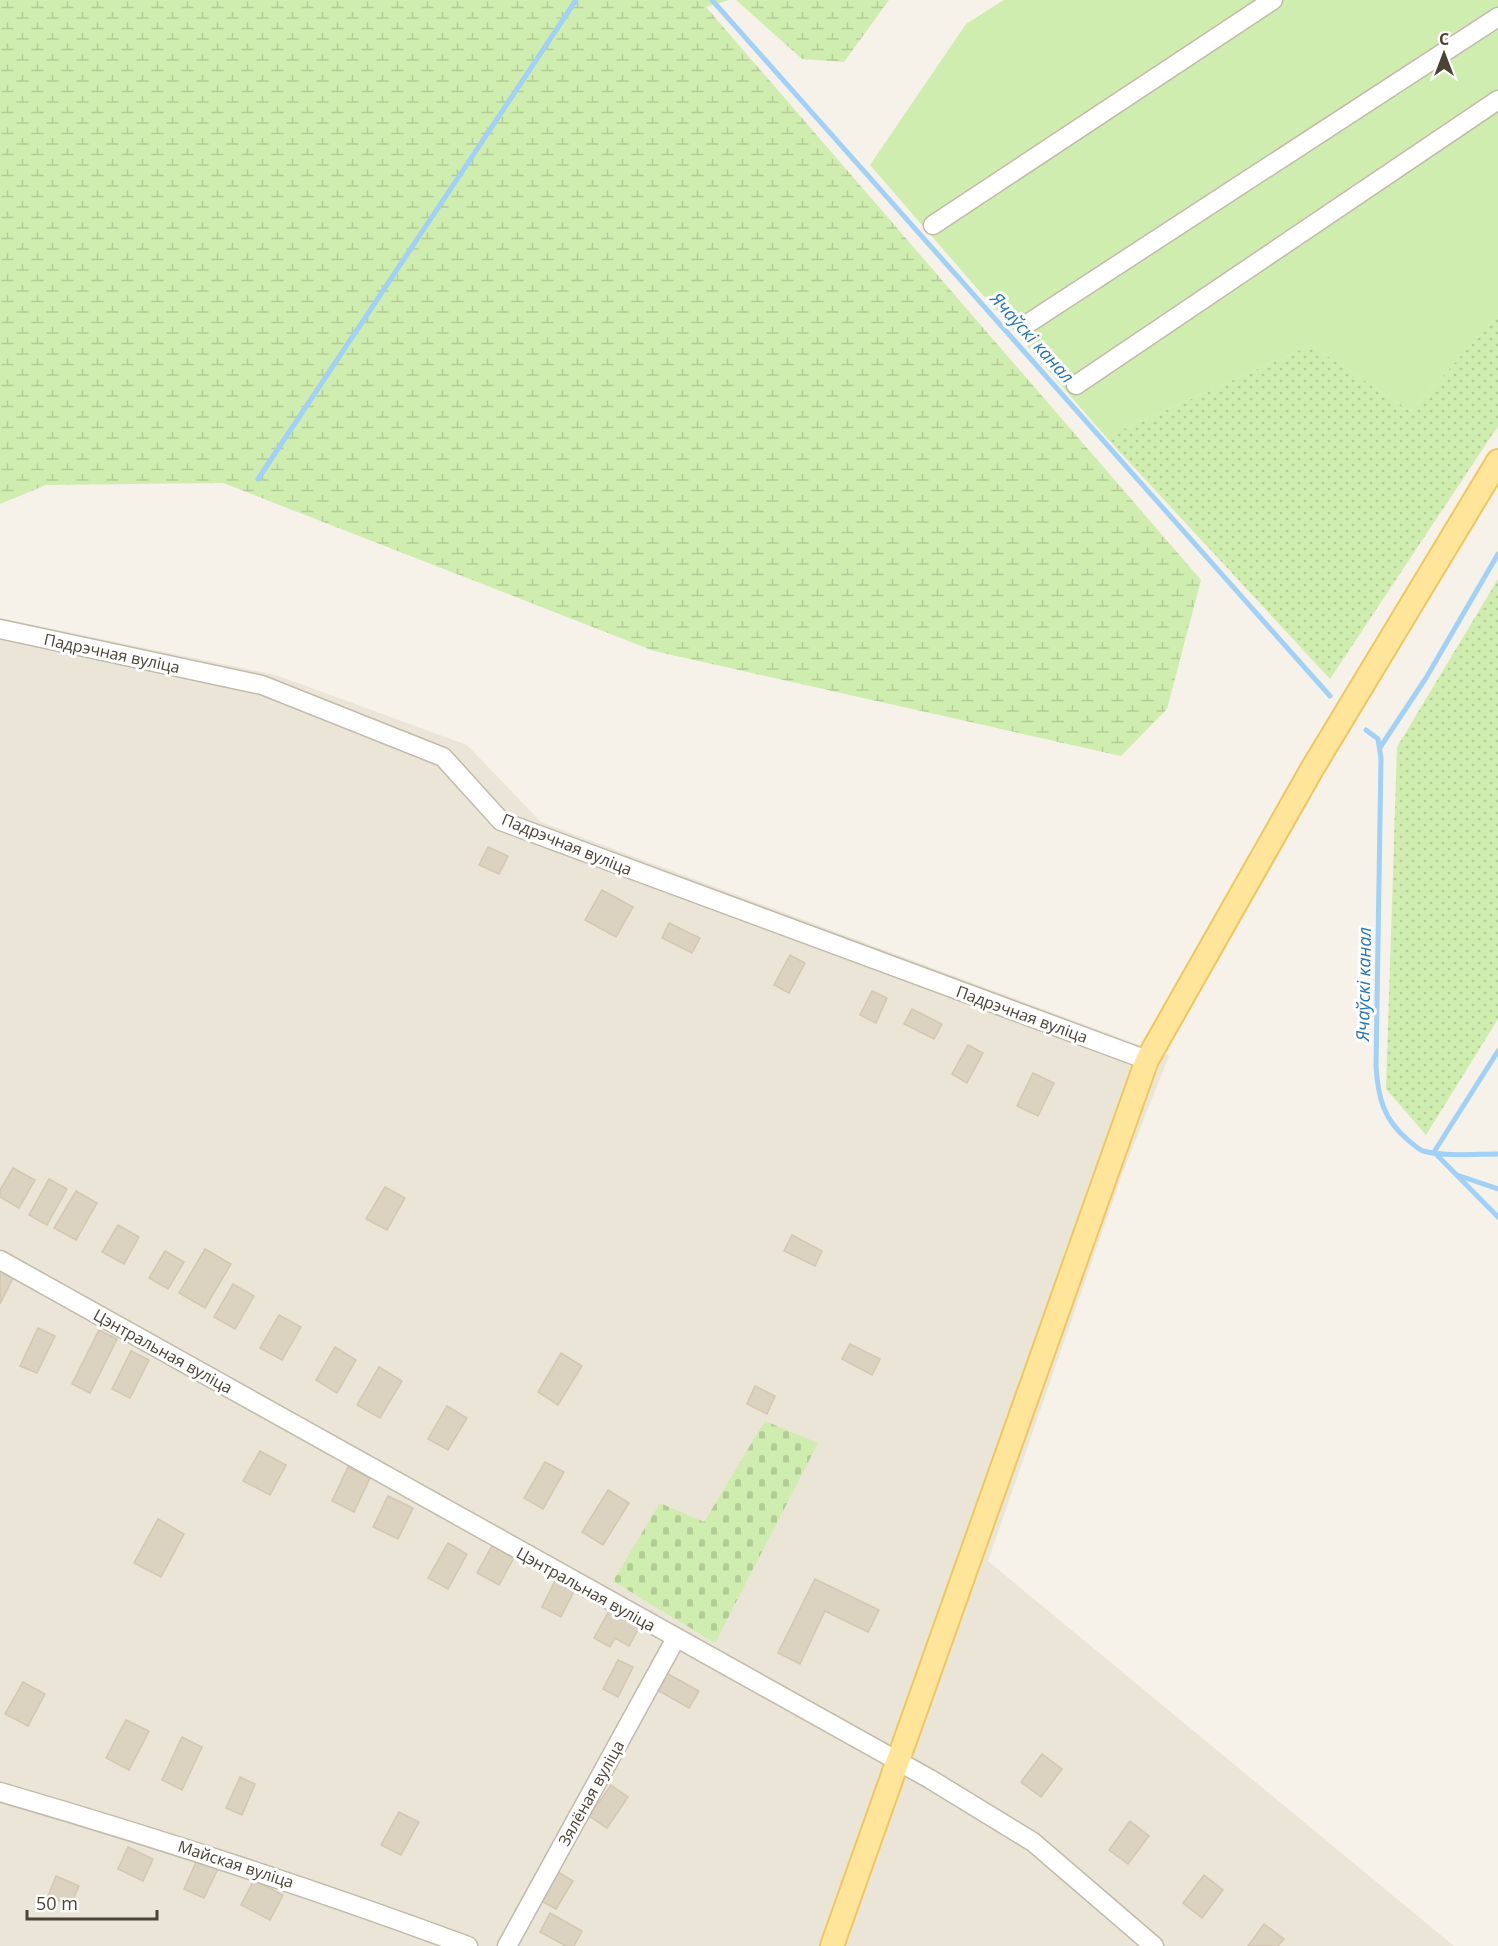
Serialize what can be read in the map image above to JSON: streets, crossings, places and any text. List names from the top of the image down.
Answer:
{
  "streets": {
    "street": [
      "Падрэчная вуліца",
      "Цэнтральная вуліца",
      "Зялёная вуліца",
      "Майская вуліца"
    ]
  },
  "crossings": [
    ["Цэнтральная вуліца", "Зялёная вуліца"]
  ],
  "water": ["Ячаўскі канал"],
  "scale_bar": "50 m",
  "north": "top"
}
